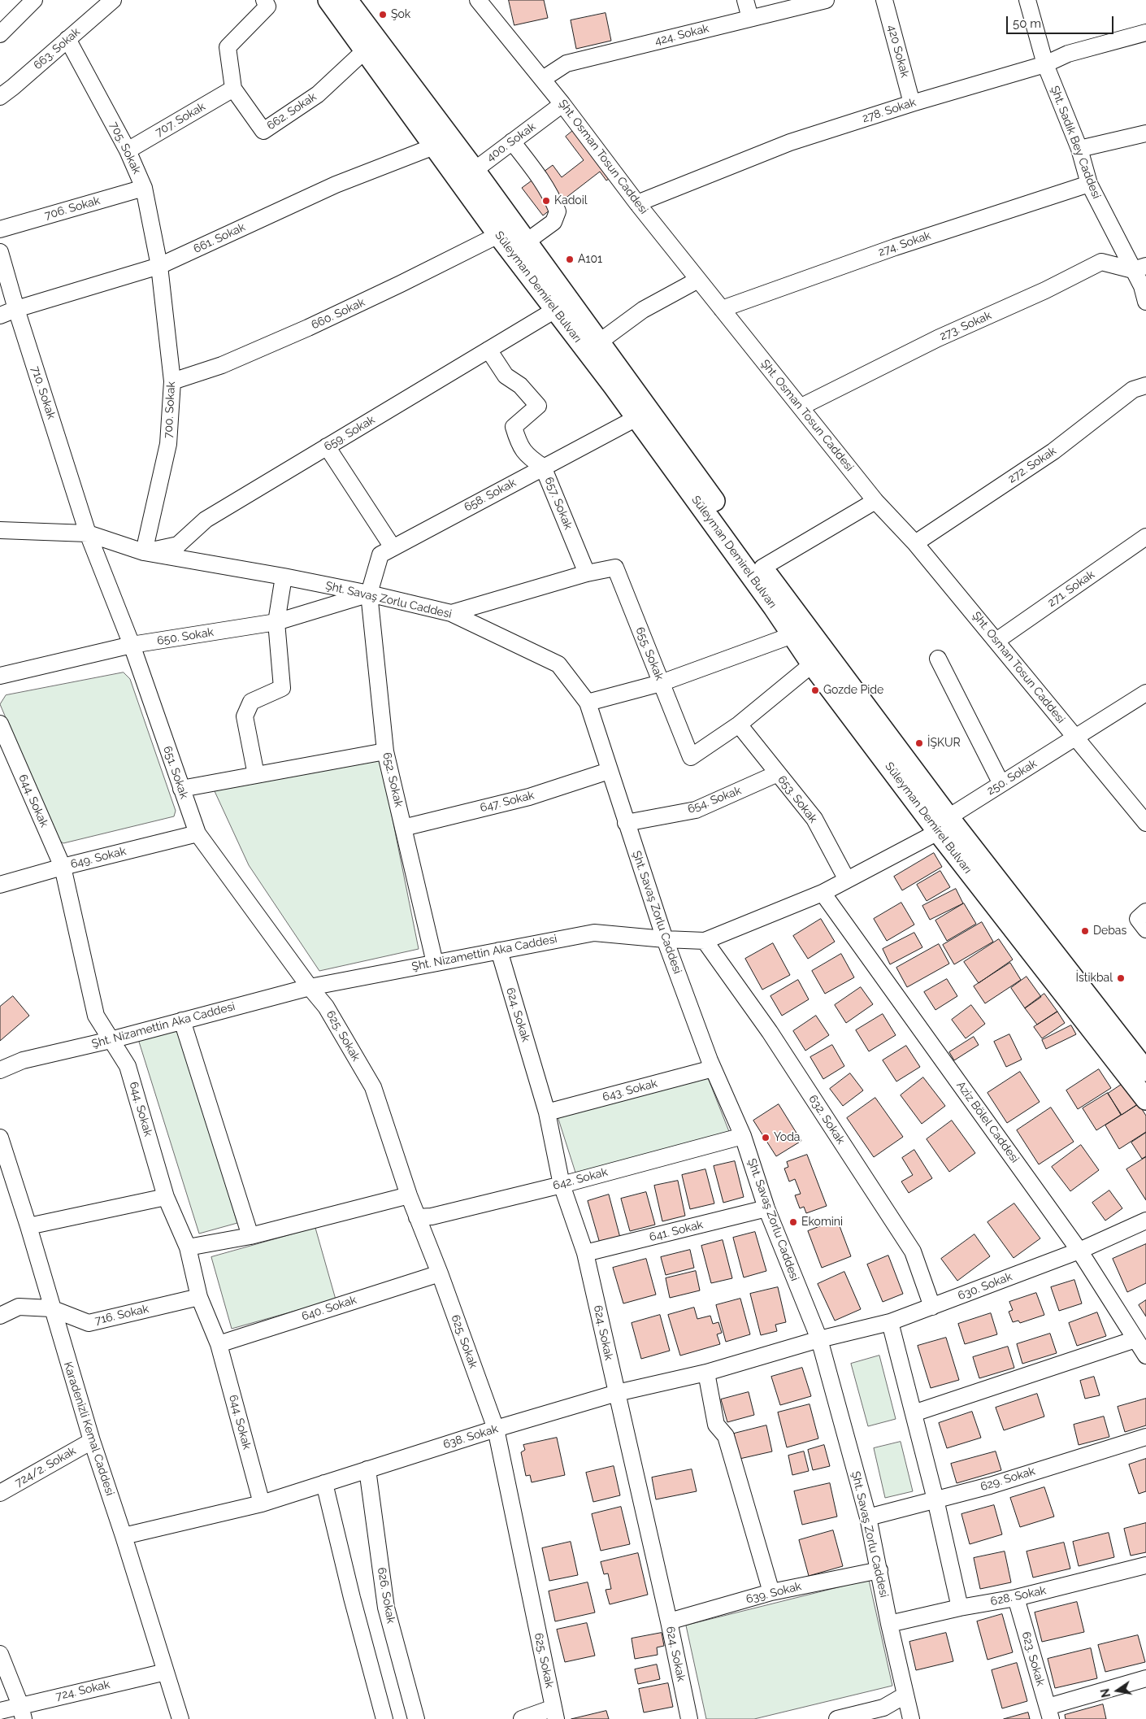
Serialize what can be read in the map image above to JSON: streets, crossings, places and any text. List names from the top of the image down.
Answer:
{
  "streets": {
    "main road": ["Süleyman Demirel Bulvarı"],
    "street": [
      "424. Sokak",
      "663. Sokak",
      "420 Sokak",
      "278. Sokak",
      "662. Sokak",
      "707. Sokak",
      "400. Sokak",
      "Şht. Sadık Bey Caddesi",
      "705. Sokak",
      "Şht. Osman Tosun Caddesi",
      "706. Sokak",
      "661. Sokak",
      "274. Sokak",
      "660. Sokak",
      "273. Sokak",
      "710. Sokak",
      "700. Sokak",
      "659. Sokak",
      "272. Sokak",
      "658. Sokak",
      "657. Sokak",
      "271. Sokak",
      "Şht. Savaş Zorlu Caddesi",
      "650. Sokak",
      "655. Sokak",
      "651. Sokak",
      "250. Sokak",
      "652. Sokak",
      "653. Sokak",
      "654. Sokak",
      "644. Sokak",
      "647. Sokak",
      "649. Sokak",
      "Şht. Nizamettin Aka Caddesi",
      "624. Sokak",
      "625. Sokak",
      "643. Sokak",
      "632. Sokak",
      "Aziz Bölel Caddesi",
      "642. Sokak",
      "641. Sokak",
      "630. Sokak",
      "640. Sokak",
      "716. Sokak",
      "Karadenizli Kemal Caddesi",
      "638. Sokak",
      "724/2. Sokak",
      "629. Sokak",
      "639. Sokak",
      "626. Sokak",
      "628. Sokak",
      "623. Sokak",
      "724. Sokak"
    ]
  },
  "crossings": [
    ["424. Sokak", "Şht. Osman Tosun Caddesi"],
    ["663. Sokak", "705. Sokak"],
    ["420 Sokak", "278. Sokak"],
    ["278. Sokak", "Şht. Sadık Bey Caddesi"],
    ["278. Sokak", "Şht. Osman Tosun Caddesi"],
    ["662. Sokak", "707. Sokak"],
    ["662. Sokak", "Süleyman Demirel Bulvarı"],
    ["707. Sokak", "705. Sokak"],
    ["400. Sokak", "Şht. Osman Tosun Caddesi"],
    ["400. Sokak", "Süleyman Demirel Bulvarı"],
    ["Şht. Sadık Bey Caddesi", "274. Sokak"],
    ["Şht. Sadık Bey Caddesi", "273. Sokak"],
    ["705. Sokak", "706. Sokak"],
    ["705. Sokak", "661. Sokak"],
    ["705. Sokak", "700. Sokak"],
    ["Şht. Osman Tosun Caddesi", "274. Sokak"],
    ["Şht. Osman Tosun Caddesi", "273. Sokak"],
    ["Şht. Osman Tosun Caddesi", "272. Sokak"],
    ["Şht. Osman Tosun Caddesi", "271. Sokak"],
    ["Şht. Osman Tosun Caddesi", "250. Sokak"],
    ["661. Sokak", "Süleyman Demirel Bulvarı"],
    ["661. Sokak", "710. Sokak"],
    ["661. Sokak", "700. Sokak"],
    ["Süleyman Demirel Bulvarı", "660. Sokak"],
    ["Süleyman Demirel Bulvarı", "659. Sokak"],
    ["Süleyman Demirel Bulvarı", "658. Sokak"],
    ["Süleyman Demirel Bulvarı", "655. Sokak"],
    ["Süleyman Demirel Bulvarı", "250. Sokak"],
    ["Süleyman Demirel Bulvarı", "Şht. Nizamettin Aka Caddesi"],
    ["660. Sokak", "700. Sokak"],
    ["710. Sokak", "Şht. Savaş Zorlu Caddesi"],
    ["710. Sokak", "651. Sokak"],
    ["700. Sokak", "659. Sokak"],
    ["700. Sokak", "Şht. Savaş Zorlu Caddesi"],
    ["659. Sokak", "657. Sokak"],
    ["659. Sokak", "Şht. Savaş Zorlu Caddesi"],
    ["658. Sokak", "657. Sokak"],
    ["658. Sokak", "Şht. Savaş Zorlu Caddesi"],
    ["658. Sokak", "650. Sokak"],
    ["658. Sokak", "652. Sokak"],
    ["657. Sokak", "655. Sokak"],
    ["Şht. Savaş Zorlu Caddesi", "650. Sokak"],
    ["Şht. Savaş Zorlu Caddesi", "655. Sokak"],
    ["Şht. Savaş Zorlu Caddesi", "651. Sokak"],
    ["Şht. Savaş Zorlu Caddesi", "652. Sokak"],
    ["Şht. Savaş Zorlu Caddesi", "654. Sokak"],
    ["Şht. Savaş Zorlu Caddesi", "647. Sokak"],
    ["Şht. Savaş Zorlu Caddesi", "Şht. Nizamettin Aka Caddesi"],
    ["Şht. Savaş Zorlu Caddesi", "643. Sokak"],
    ["Şht. Savaş Zorlu Caddesi", "642. Sokak"],
    ["Şht. Savaş Zorlu Caddesi", "641. Sokak"],
    ["Şht. Savaş Zorlu Caddesi", "630. Sokak"],
    ["Şht. Savaş Zorlu Caddesi", "638. Sokak"],
    ["Şht. Savaş Zorlu Caddesi", "629. Sokak"],
    ["Şht. Savaş Zorlu Caddesi", "639. Sokak"],
    ["Şht. Savaş Zorlu Caddesi", "628. Sokak"],
    ["650. Sokak", "651. Sokak"],
    ["650. Sokak", "652. Sokak"],
    ["655. Sokak", "653. Sokak"],
    ["651. Sokak", "649. Sokak"],
    ["651. Sokak", "Şht. Nizamettin Aka Caddesi"],
    ["651. Sokak", "625. Sokak"],
    ["250. Sokak", "Şht. Nizamettin Aka Caddesi"],
    ["652. Sokak", "647. Sokak"],
    ["652. Sokak", "Şht. Nizamettin Aka Caddesi"],
    ["653. Sokak", "654. Sokak"],
    ["653. Sokak", "Şht. Nizamettin Aka Caddesi"],
    ["644. Sokak", "649. Sokak"],
    ["644. Sokak", "Şht. Nizamettin Aka Caddesi"],
    ["644. Sokak", "640. Sokak"],
    ["644. Sokak", "716. Sokak"],
    ["644. Sokak", "638. Sokak"],
    ["Şht. Nizamettin Aka Caddesi", "624. Sokak"],
    ["Şht. Nizamettin Aka Caddesi", "625. Sokak"],
    ["Şht. Nizamettin Aka Caddesi", "632. Sokak"],
    ["Şht. Nizamettin Aka Caddesi", "Aziz Bölel Caddesi"],
    ["624. Sokak", "643. Sokak"],
    ["624. Sokak", "642. Sokak"],
    ["624. Sokak", "641. Sokak"],
    ["624. Sokak", "638. Sokak"],
    ["624. Sokak", "639. Sokak"],
    ["625. Sokak", "642. Sokak"],
    ["625. Sokak", "640. Sokak"],
    ["625. Sokak", "638. Sokak"],
    ["632. Sokak", "630. Sokak"],
    ["Aziz Bölel Caddesi", "630. Sokak"],
    ["630. Sokak", "638. Sokak"],
    ["716. Sokak", "Karadenizli Kemal Caddesi"],
    ["Karadenizli Kemal Caddesi", "638. Sokak"],
    ["Karadenizli Kemal Caddesi", "724/2. Sokak"],
    ["Karadenizli Kemal Caddesi", "724. Sokak"],
    ["638. Sokak", "626. Sokak"],
    ["628. Sokak", "623. Sokak"]
  ],
  "places": [
    "Şok",
    "Kadoil",
    "A101",
    "Gozde Pide",
    "İŞKUR",
    "Debas",
    "İstikbal",
    "Yoda",
    "Ekomini"
  ],
  "scale_bar": "50 m",
  "north": "left"
}
